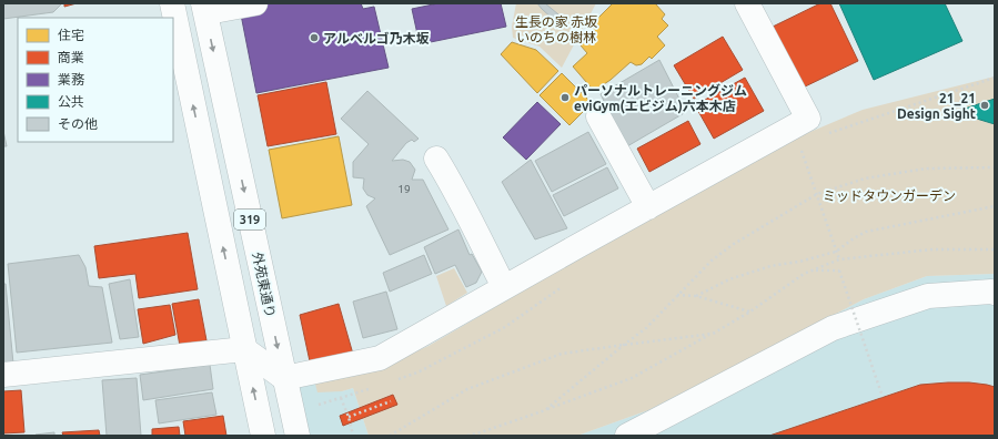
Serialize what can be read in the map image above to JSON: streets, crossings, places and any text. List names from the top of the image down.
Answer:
{
  "streets": {
    "street": ["319", "外苑東通り"]
  },
  "parks": ["生長の家 赤坂 いのちの樹林", "ミッドタウンガーデン"],
  "places": ["アルベルゴ乃木坂", "パーソナルトレーニングジム eviGym(エビジム)六本木店", "21_21 Design Sight"],
  "house_numbers": ["19"],
  "legend": [
    "住宅",
    "商業",
    "業務",
    "公共",
    "その他"
  ]
}
